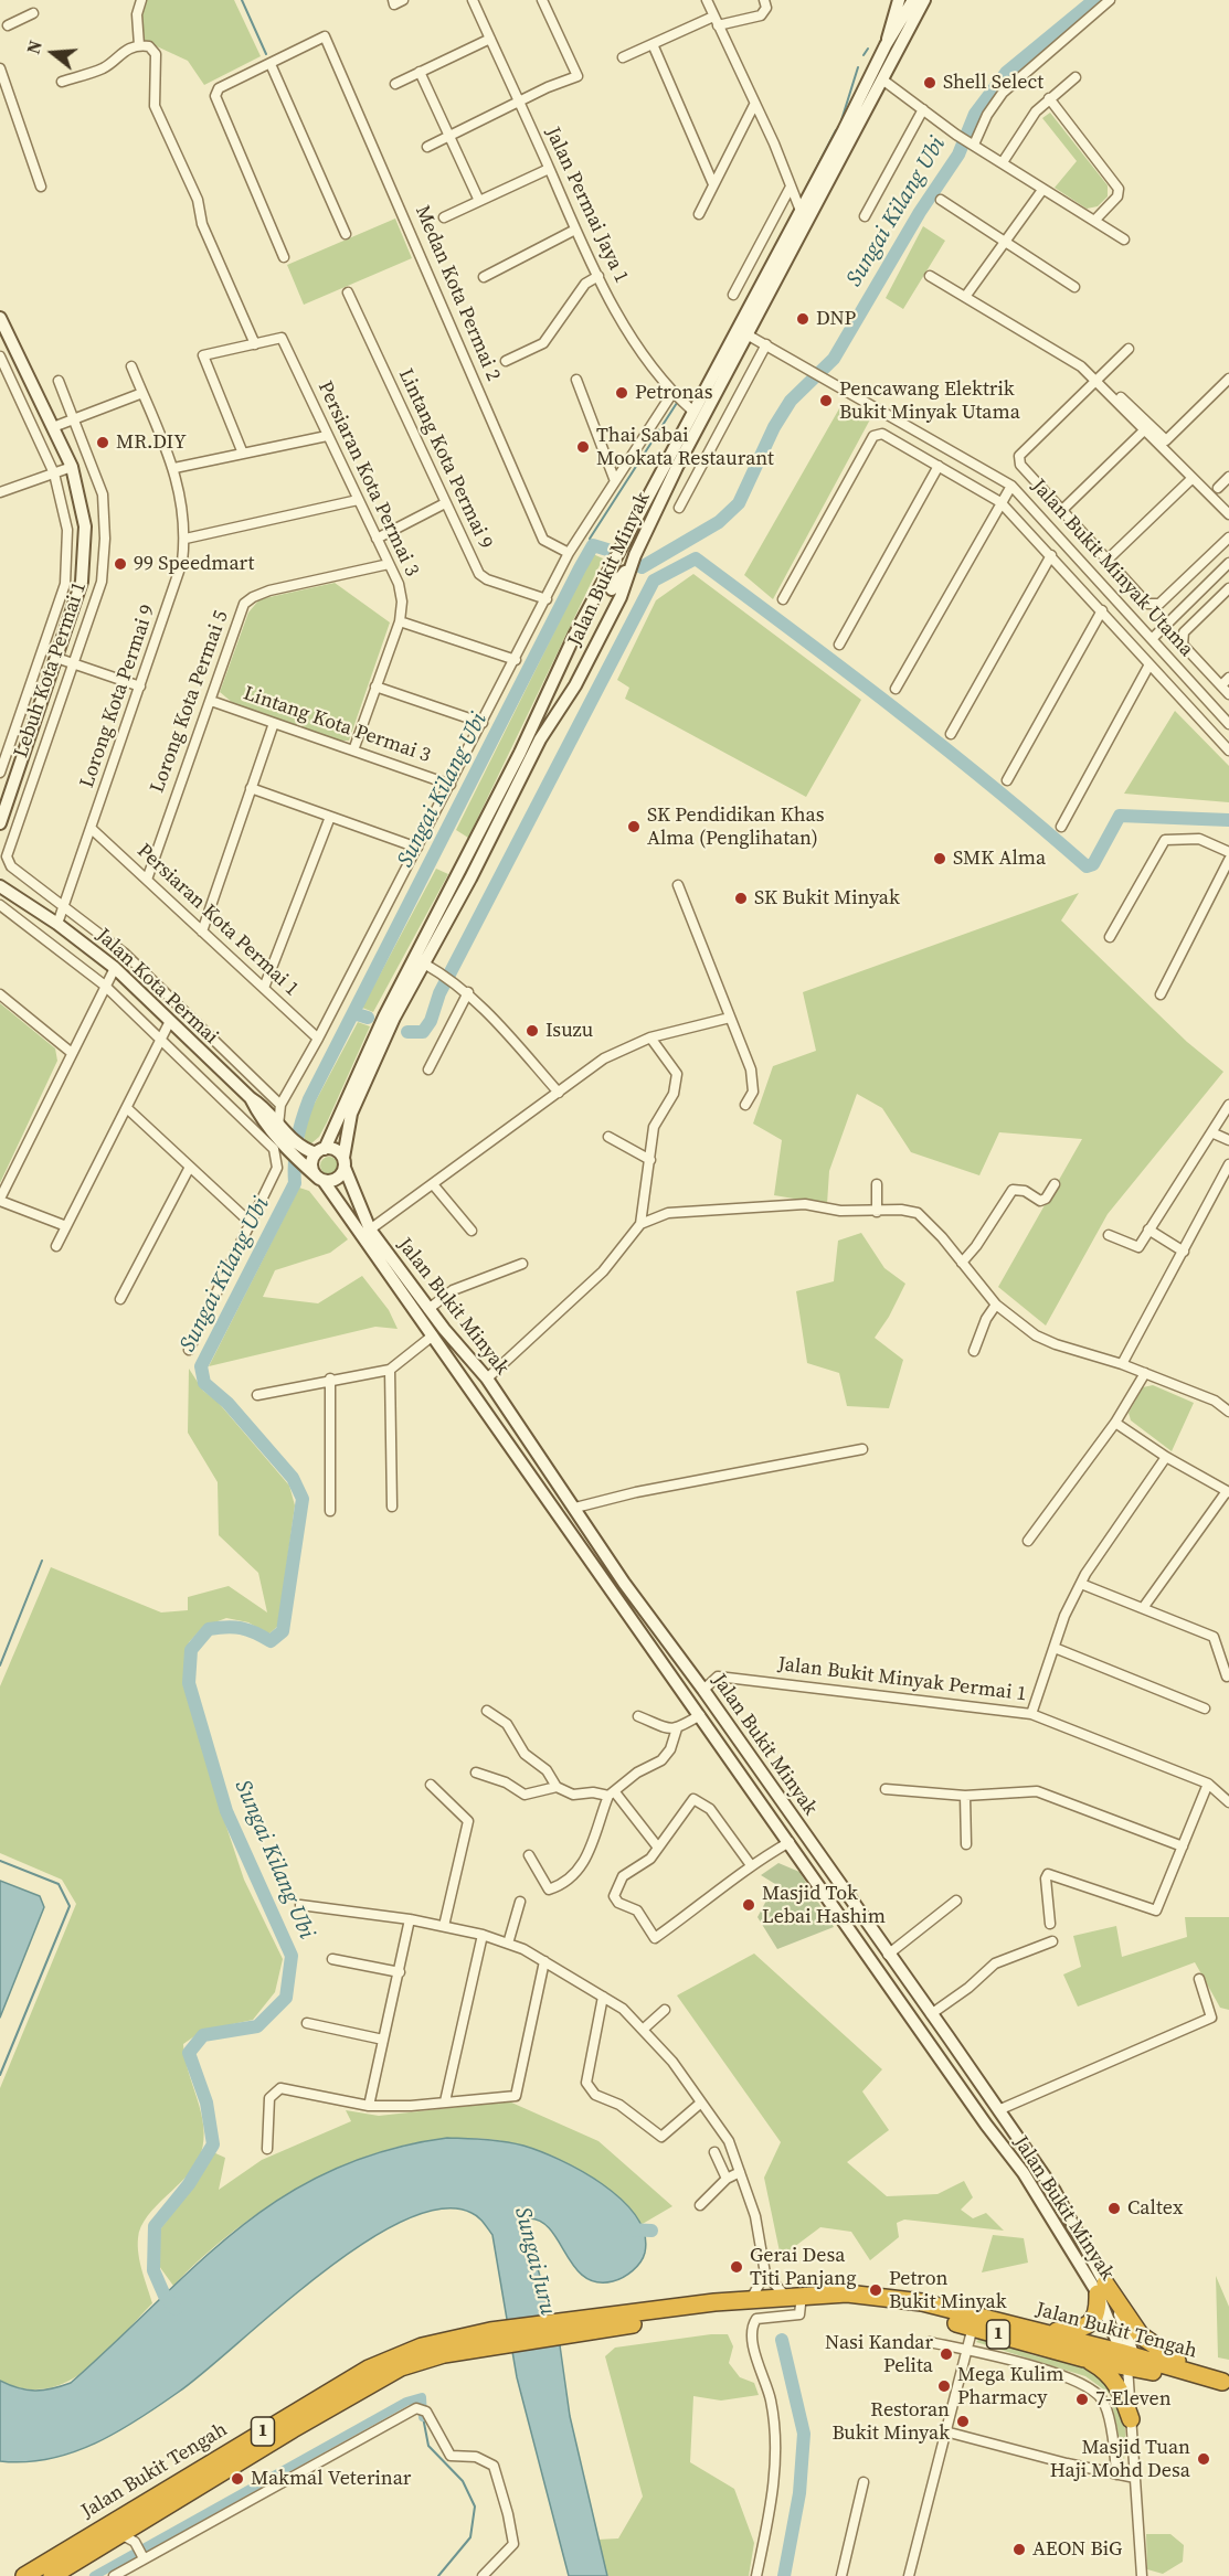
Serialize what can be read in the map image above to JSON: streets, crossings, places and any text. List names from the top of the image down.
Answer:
{
  "streets": {
    "highway": ["Jalan Bukit Tengah", "1"],
    "main road": ["Jalan Bukit Minyak", "Lebuh Kota Permai 1", "Jalan Kota Permai"],
    "street": [
      "Jalan Permai Jaya 1",
      "Medan Kota Permai 2",
      "Lintang Kota Permai 9",
      "Persiaran Kota Permai 3",
      "Jalan Bukit Minyak Utama",
      "Lorong Kota Permai 9",
      "Lorong Kota Permai 5",
      "Lintang Kota Permai 3",
      "Persiaran Kota Permai 1",
      "Jalan Bukit Minyak Permai 1"
    ]
  },
  "crossings": [
    ["Jalan Permai Jaya 1", "Jalan Bukit Minyak"],
    ["Medan Kota Permai 2", "Jalan Bukit Minyak"],
    ["Lintang Kota Permai 9", "Jalan Bukit Minyak"],
    ["Persiaran Kota Permai 3", "Lorong Kota Permai 5"],
    ["Persiaran Kota Permai 3", "Lintang Kota Permai 3"],
    ["Jalan Bukit Minyak Utama", "Jalan Bukit Minyak"],
    ["Jalan Bukit Minyak", "Lintang Kota Permai 3"],
    ["Jalan Bukit Minyak", "Persiaran Kota Permai 1"],
    ["Jalan Bukit Minyak", "Jalan Kota Permai"],
    ["Jalan Bukit Minyak", "Jalan Bukit Minyak Permai 1"],
    ["Jalan Bukit Minyak", "Jalan Bukit Tengah"],
    ["Lebuh Kota Permai 1", "Lorong Kota Permai 9"],
    ["Lorong Kota Permai 9", "Persiaran Kota Permai 1"],
    ["Lorong Kota Permai 9", "Jalan Kota Permai"],
    ["Lorong Kota Permai 5", "Lintang Kota Permai 3"],
    ["Lorong Kota Permai 5", "Persiaran Kota Permai 1"]
  ],
  "water": ["Sungai Kilang Ubi", "Sungai Juru"],
  "places": [
    "Shell Select",
    "DNP",
    "Petronas",
    "Pencawang Elektrik Bukit Minyak Utama",
    "MR.DIY",
    "Thai Sabai Mookata Restaurant",
    "99 Speedmart",
    "SK Pendidikan Khas Alma (Penglihatan)",
    "SMK Alma",
    "SK Bukit Minyak",
    "Isuzu",
    "Masjid Tok Lebai Hashim",
    "Caltex",
    "Gerai Desa Titi Panjang",
    "Petron Bukit Minyak",
    "Nasi Kandar Pelita",
    "Mega Kulim Pharmacy",
    "7-Eleven",
    "Restoran Bukit Minyak",
    "Masjid Tuan Haji Mohd Desa",
    "Makmal Veterinar",
    "AEON BiG"
  ],
  "north": "left"
}
